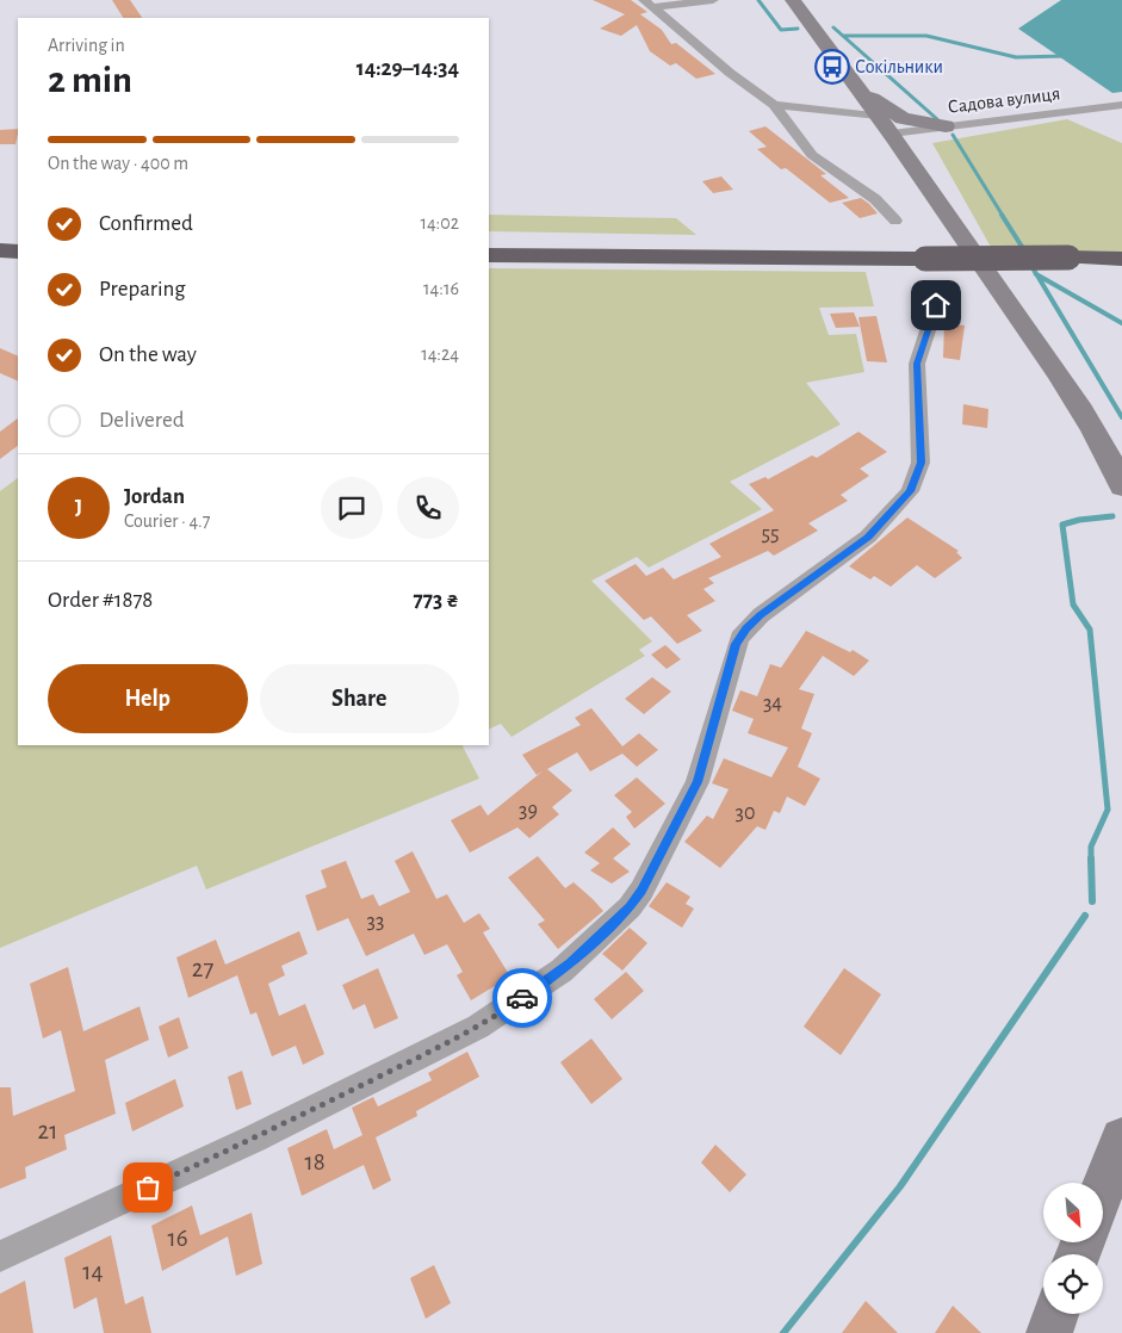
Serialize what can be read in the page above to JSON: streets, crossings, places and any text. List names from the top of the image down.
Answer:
{
  "streets": {
    "street": ["Садова вулиця"]
  },
  "places": {
    "bus stop": ["Сокільники"]
  },
  "house_numbers": [
    "55",
    "34",
    "39",
    "30",
    "33",
    "27",
    "21",
    "18",
    "16",
    "14"
  ],
  "north": "bottom right",
  "page": {
    "heading": ["2 min", "Arriving in", "14:29–14:34"],
    "panel": [
      "Jordan",
      "Courier · 4.7",
      "Order #1878",
      "773 ₴"
    ],
    "bar": "On the way · 400 m",
    "list": [
      ["Confirmed", "14:02"],
      ["Preparing", "14:16"],
      ["On the way", "14:24"],
      "Delivered"
    ],
    "round": "J",
    "buttons": ["Help", "Share"]
  }
}
